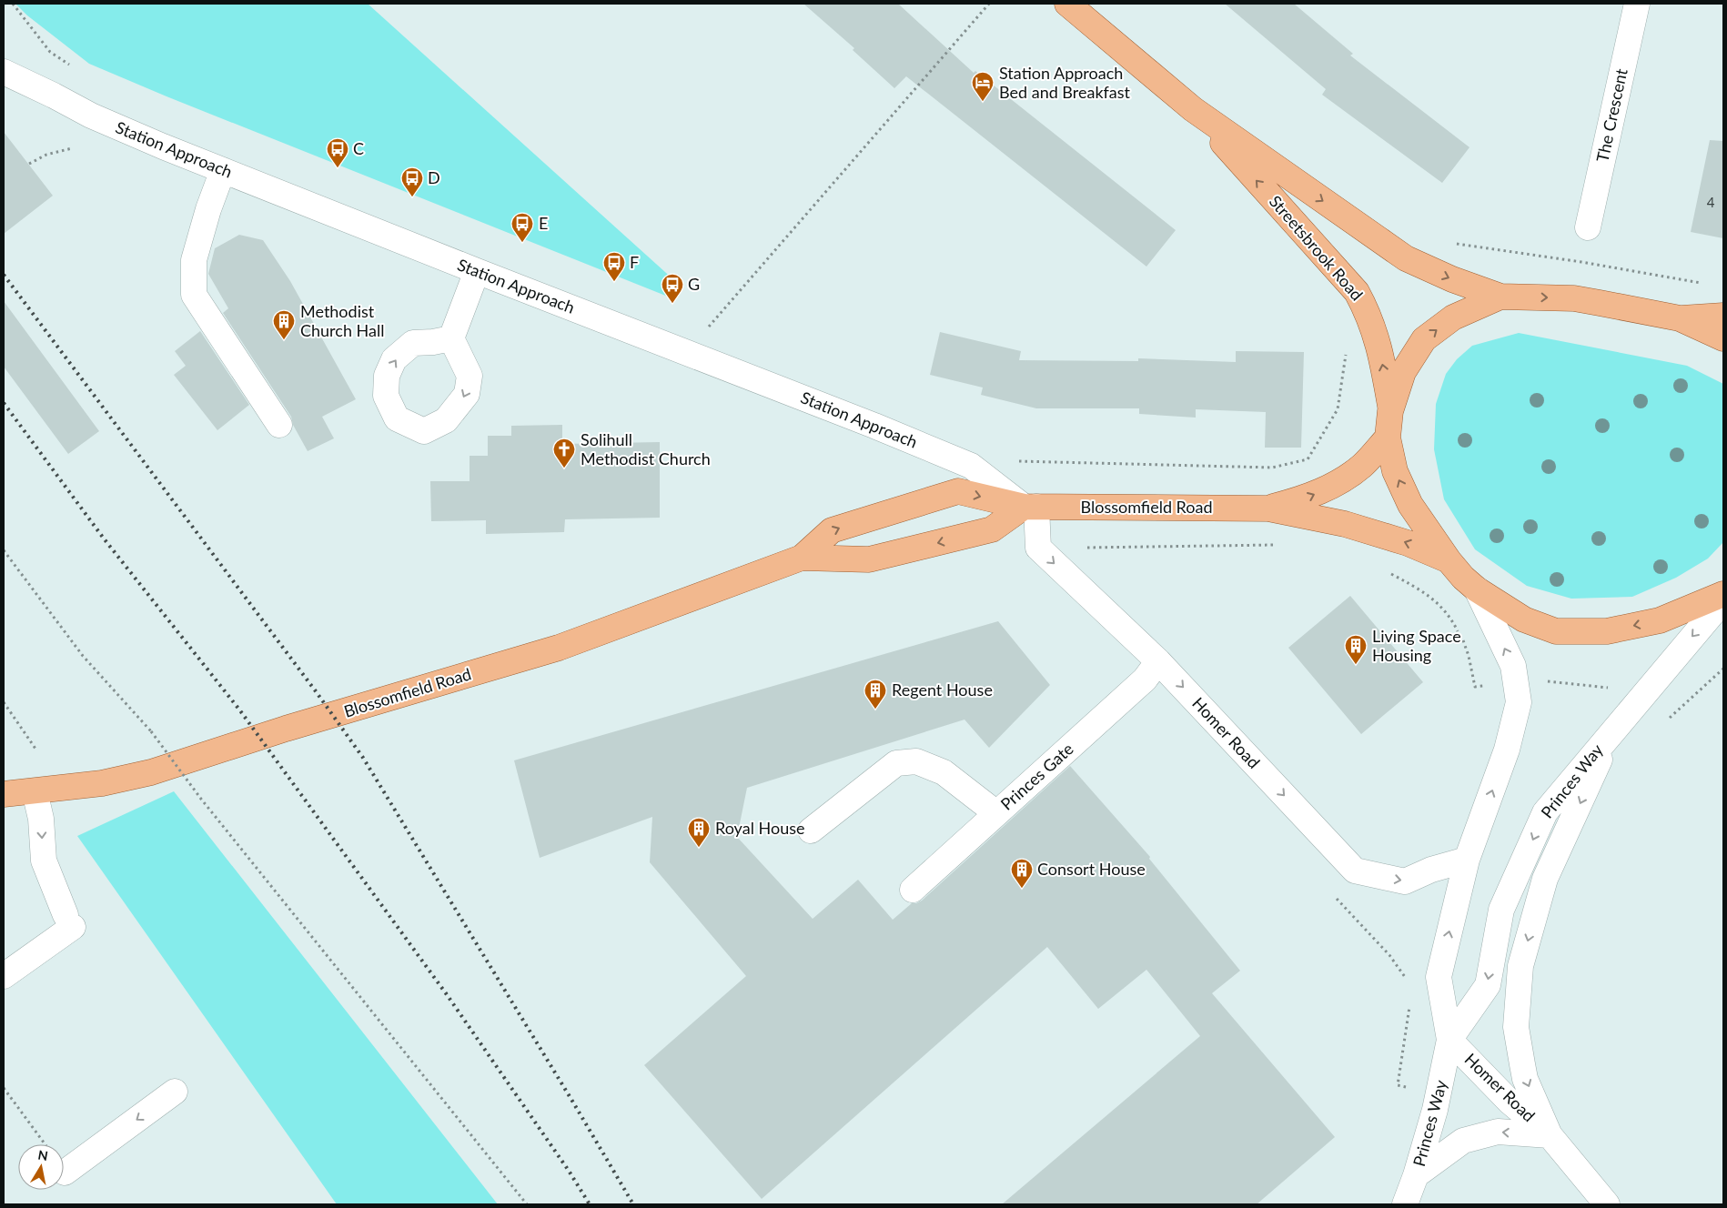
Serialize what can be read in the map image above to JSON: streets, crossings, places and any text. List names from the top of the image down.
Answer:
{
  "streets": {
    "main road": ["Streetsbrook Road", "Blossomfield Road"],
    "street": [
      "The Crescent",
      "Station Approach",
      "Homer Road",
      "Princes Gate",
      "Princes Way"
    ]
  },
  "crossings": [
    ["Station Approach", "Blossomfield Road"],
    ["Homer Road", "Princes Gate"],
    ["Homer Road", "Princes Way"]
  ],
  "places": {
    "hotel": ["Station Approach Bed and Breakfast"],
    "bus stop": [
      "C",
      "D",
      "E",
      "F",
      "G"
    ],
    "building": [
      "Methodist Church Hall",
      "Living Space Housing",
      "Regent House",
      "Royal House",
      "Consort House"
    ],
    "church": ["Solihull Methodist Church"]
  },
  "house_numbers": ["4"],
  "north": "top"
}
